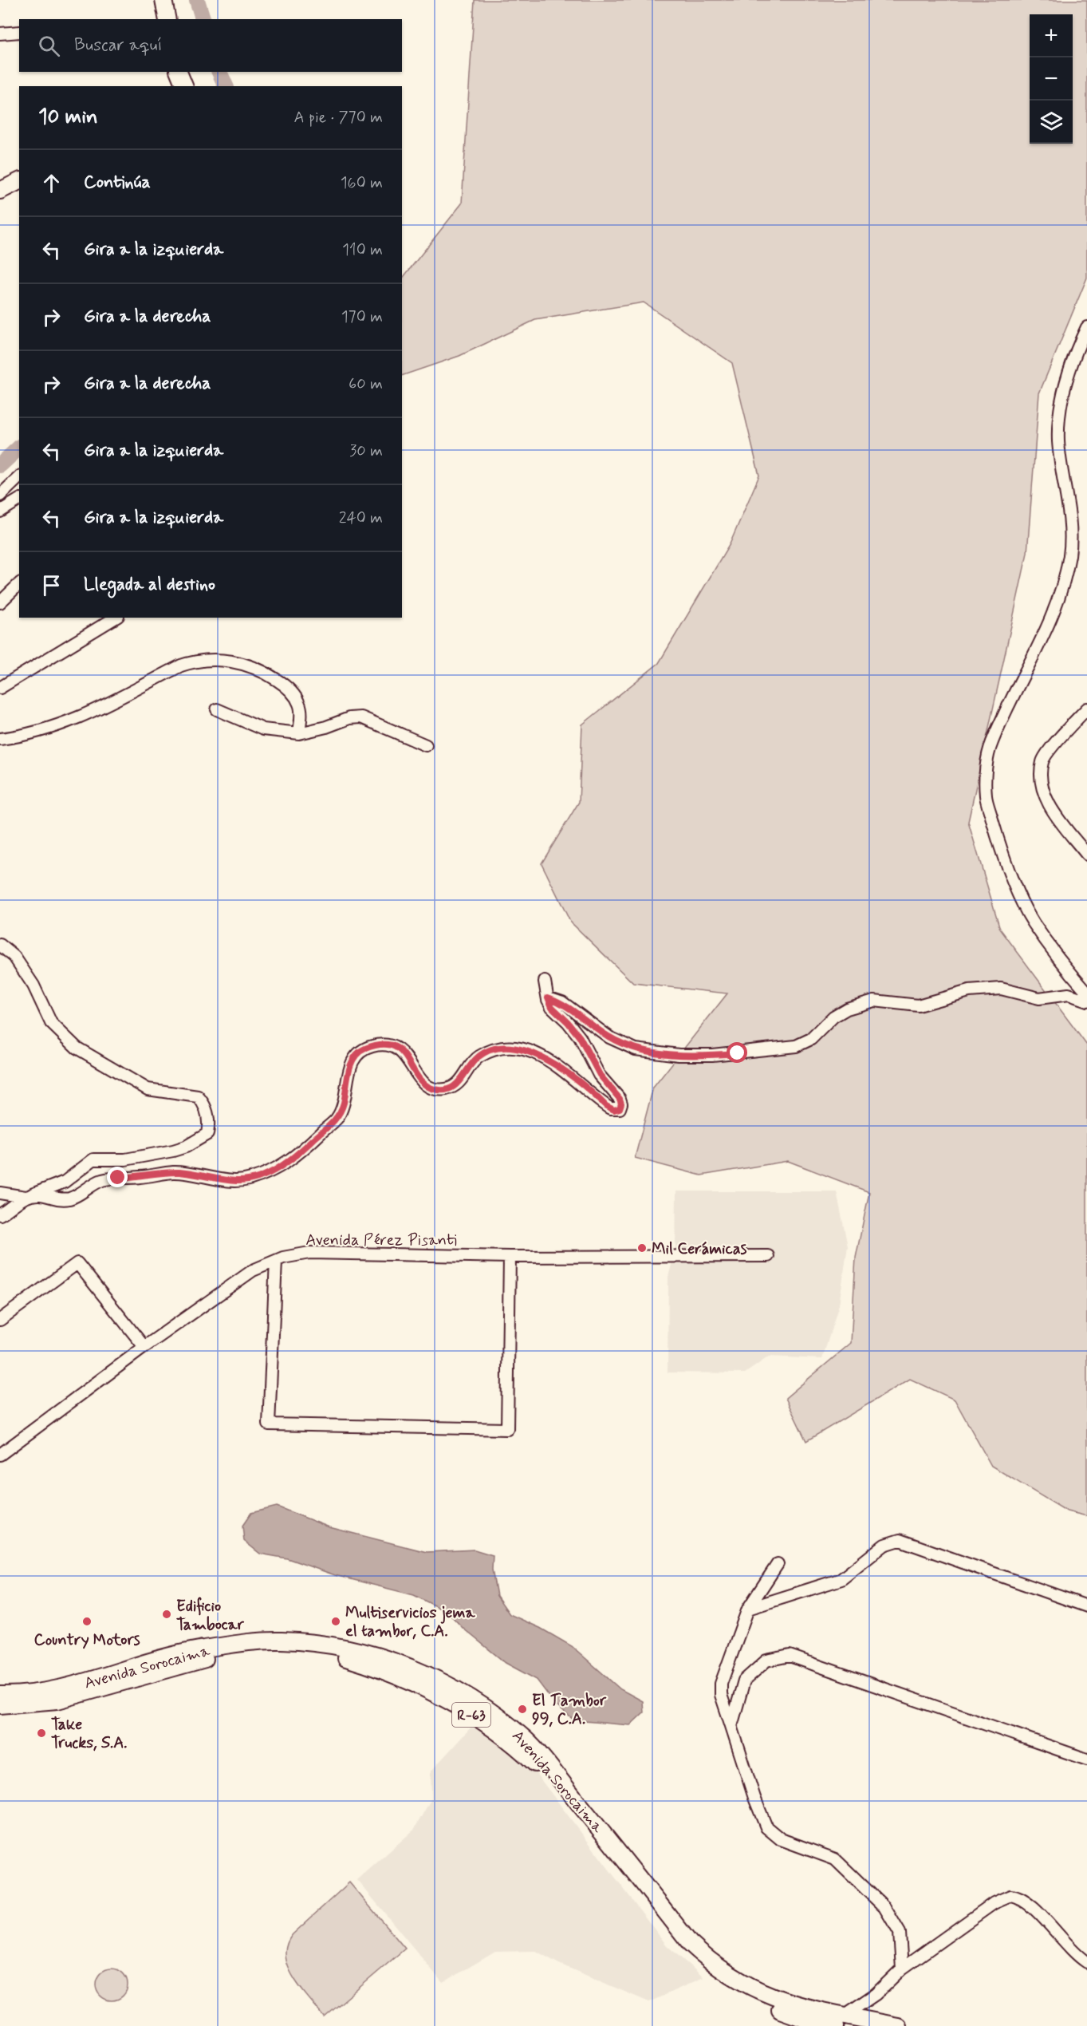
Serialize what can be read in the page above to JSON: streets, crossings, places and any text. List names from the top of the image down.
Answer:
{
  "streets": {
    "main road": ["Avenida Sorocaima", "R-63"],
    "street": ["Avenida Pérez Pisanti"]
  },
  "places": [
    "Mil Cerámicas",
    "Edificio Tambocar",
    "Country Motors",
    "Multiservicios jema el tambor, C.A.",
    "El Tambor 99, C.A.",
    "Take Trucks, S.A."
  ],
  "page": {
    "map_buttons": ["+", "−"],
    "search": "Buscar aquí",
    "heading": ["10 min", "A pie · 770 m"],
    "list": [
      ["Continúa", "160 m"],
      ["Gira a la izquierda", "110 m"],
      ["Gira a la derecha", "170 m"],
      ["Gira a la derecha", "60 m"],
      ["Gira a la izquierda", "30 m"],
      ["Gira a la izquierda", "240 m"],
      "Llegada al destino"
    ]
  }
}
